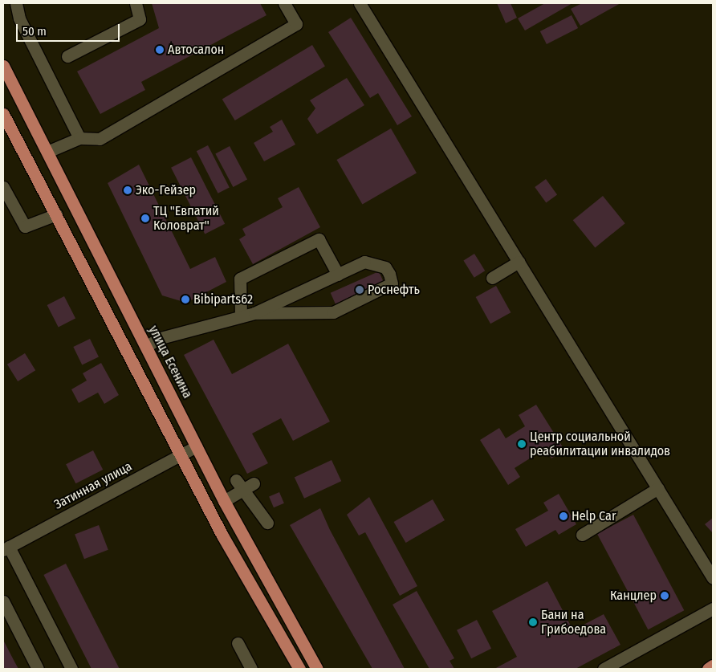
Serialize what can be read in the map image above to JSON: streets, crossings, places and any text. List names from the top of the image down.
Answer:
{
  "streets": {
    "main road": ["улица Есенина"],
    "street": ["Затинная улица"]
  },
  "crossings": [
    ["улица Есенина", "Затинная улица"]
  ],
  "places": [
    "Автосалон",
    "Эко-Гейзер",
    "ТЦ \"Евпатий Коловрат\"",
    "Роснефть",
    "Bibiparts62",
    "Центр социальной реабилитации инвалидов",
    "Help Car",
    "Канцлер",
    "Бани на Грибоедова"
  ],
  "scale_bar": "50 m"
}
